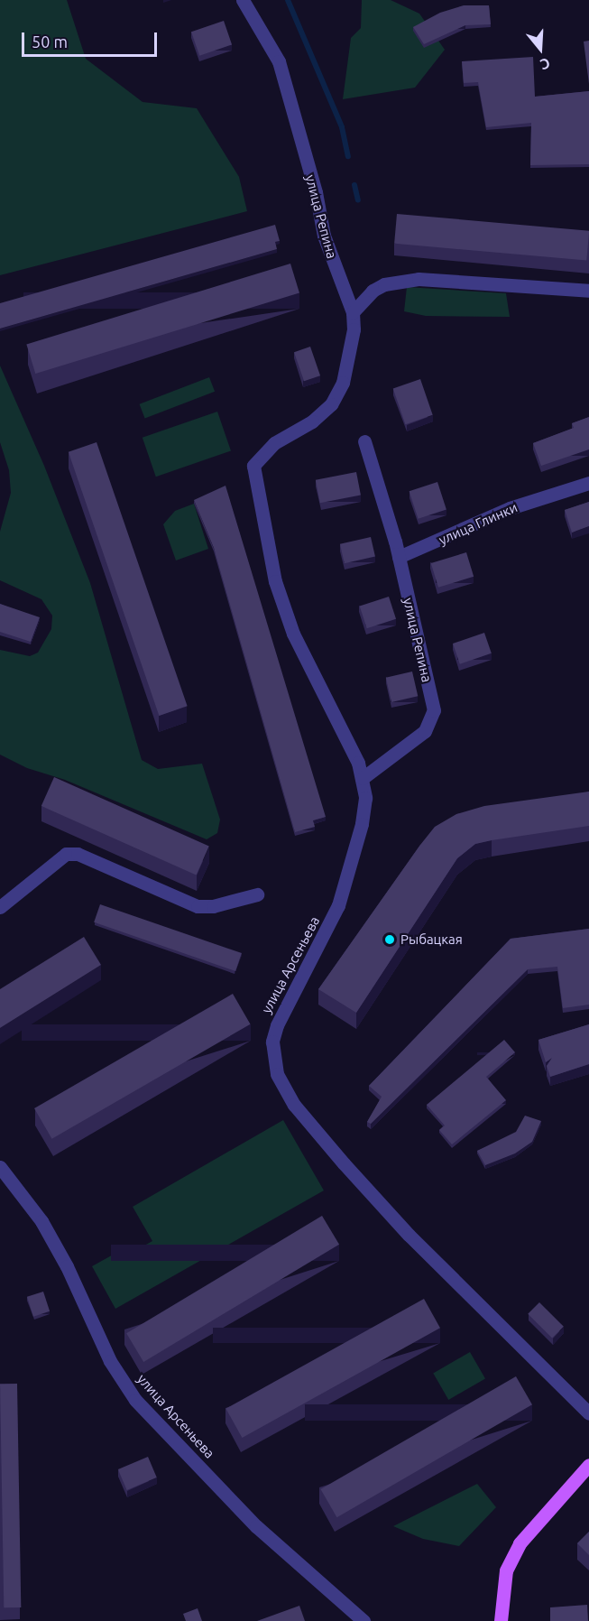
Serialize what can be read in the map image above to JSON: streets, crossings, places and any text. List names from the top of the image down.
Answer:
{
  "streets": {
    "street": ["улица Репина", "улица Глинки", "улица Арсеньева"]
  },
  "crossings": [
    ["улица Репина", "улица Глинки"],
    ["улица Репина", "улица Арсеньева"]
  ],
  "places": ["Рыбацкая"],
  "scale_bar": "50 m",
  "north": "bottom"
}
